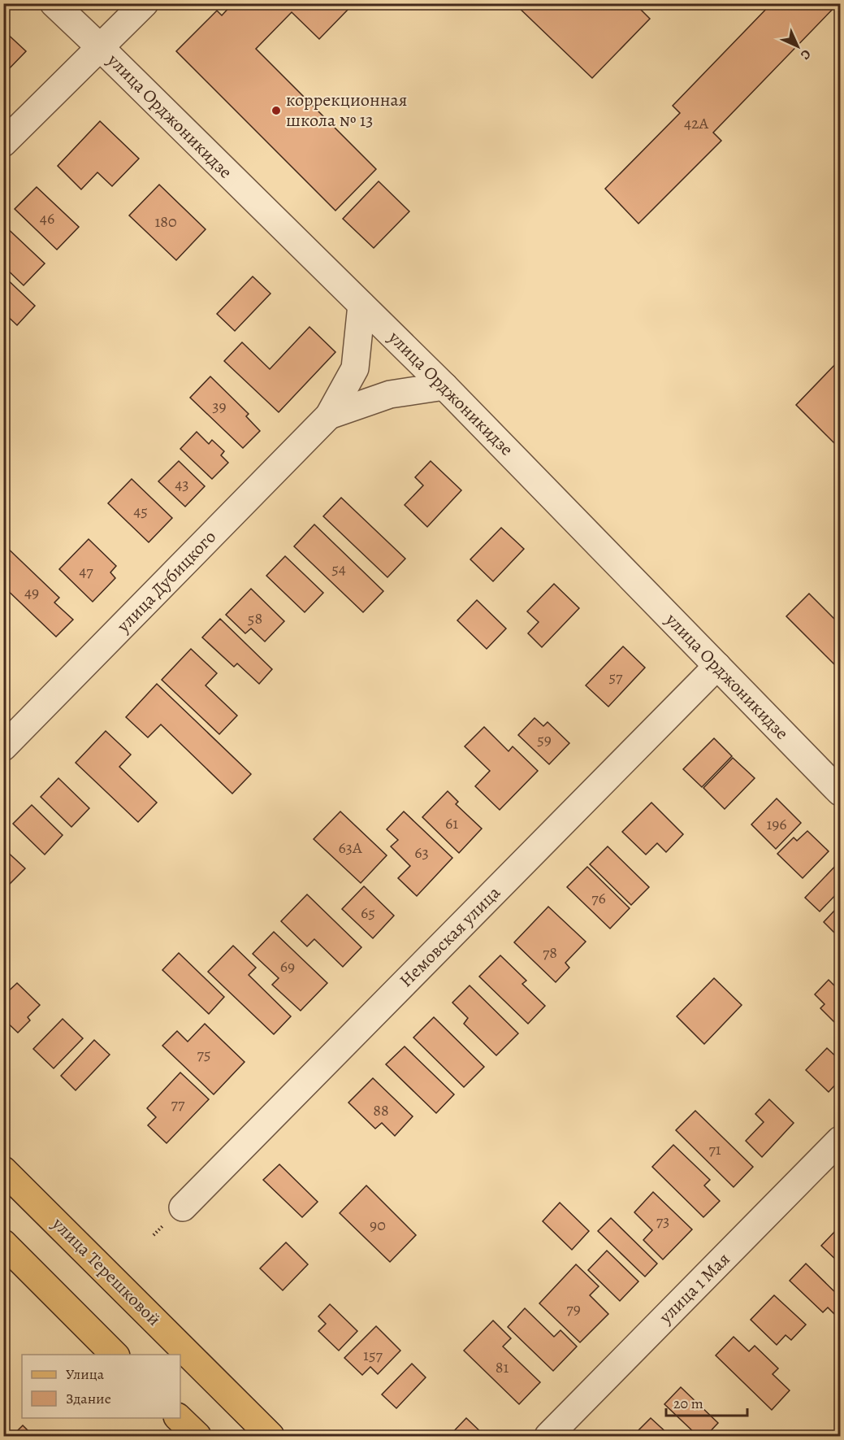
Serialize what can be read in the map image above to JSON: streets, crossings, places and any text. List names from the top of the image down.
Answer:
{
  "streets": {
    "main road": ["улица Терешковой"],
    "street": [
      "улица Орджоникидзе",
      "улица Дубицкого",
      "Немовская улица",
      "улица 1 Мая"
    ]
  },
  "crossings": [
    ["улица Орджоникидзе", "улица Дубицкого"],
    ["улица Орджоникидзе", "Немовская улица"]
  ],
  "places": ["коррекционная школа № 13"],
  "house_numbers": [
    "42А",
    "46",
    "180",
    "39",
    "43",
    "45",
    "54",
    "47",
    "49",
    "58",
    "57",
    "59",
    "61",
    "196",
    "63А",
    "63",
    "76",
    "65",
    "78",
    "69",
    "75",
    "77",
    "88",
    "71",
    "73",
    "90",
    "79",
    "157",
    "81"
  ],
  "legend": ["Улица", "Здание"],
  "scale_bar": "20 m",
  "north": "bottom right"
}
